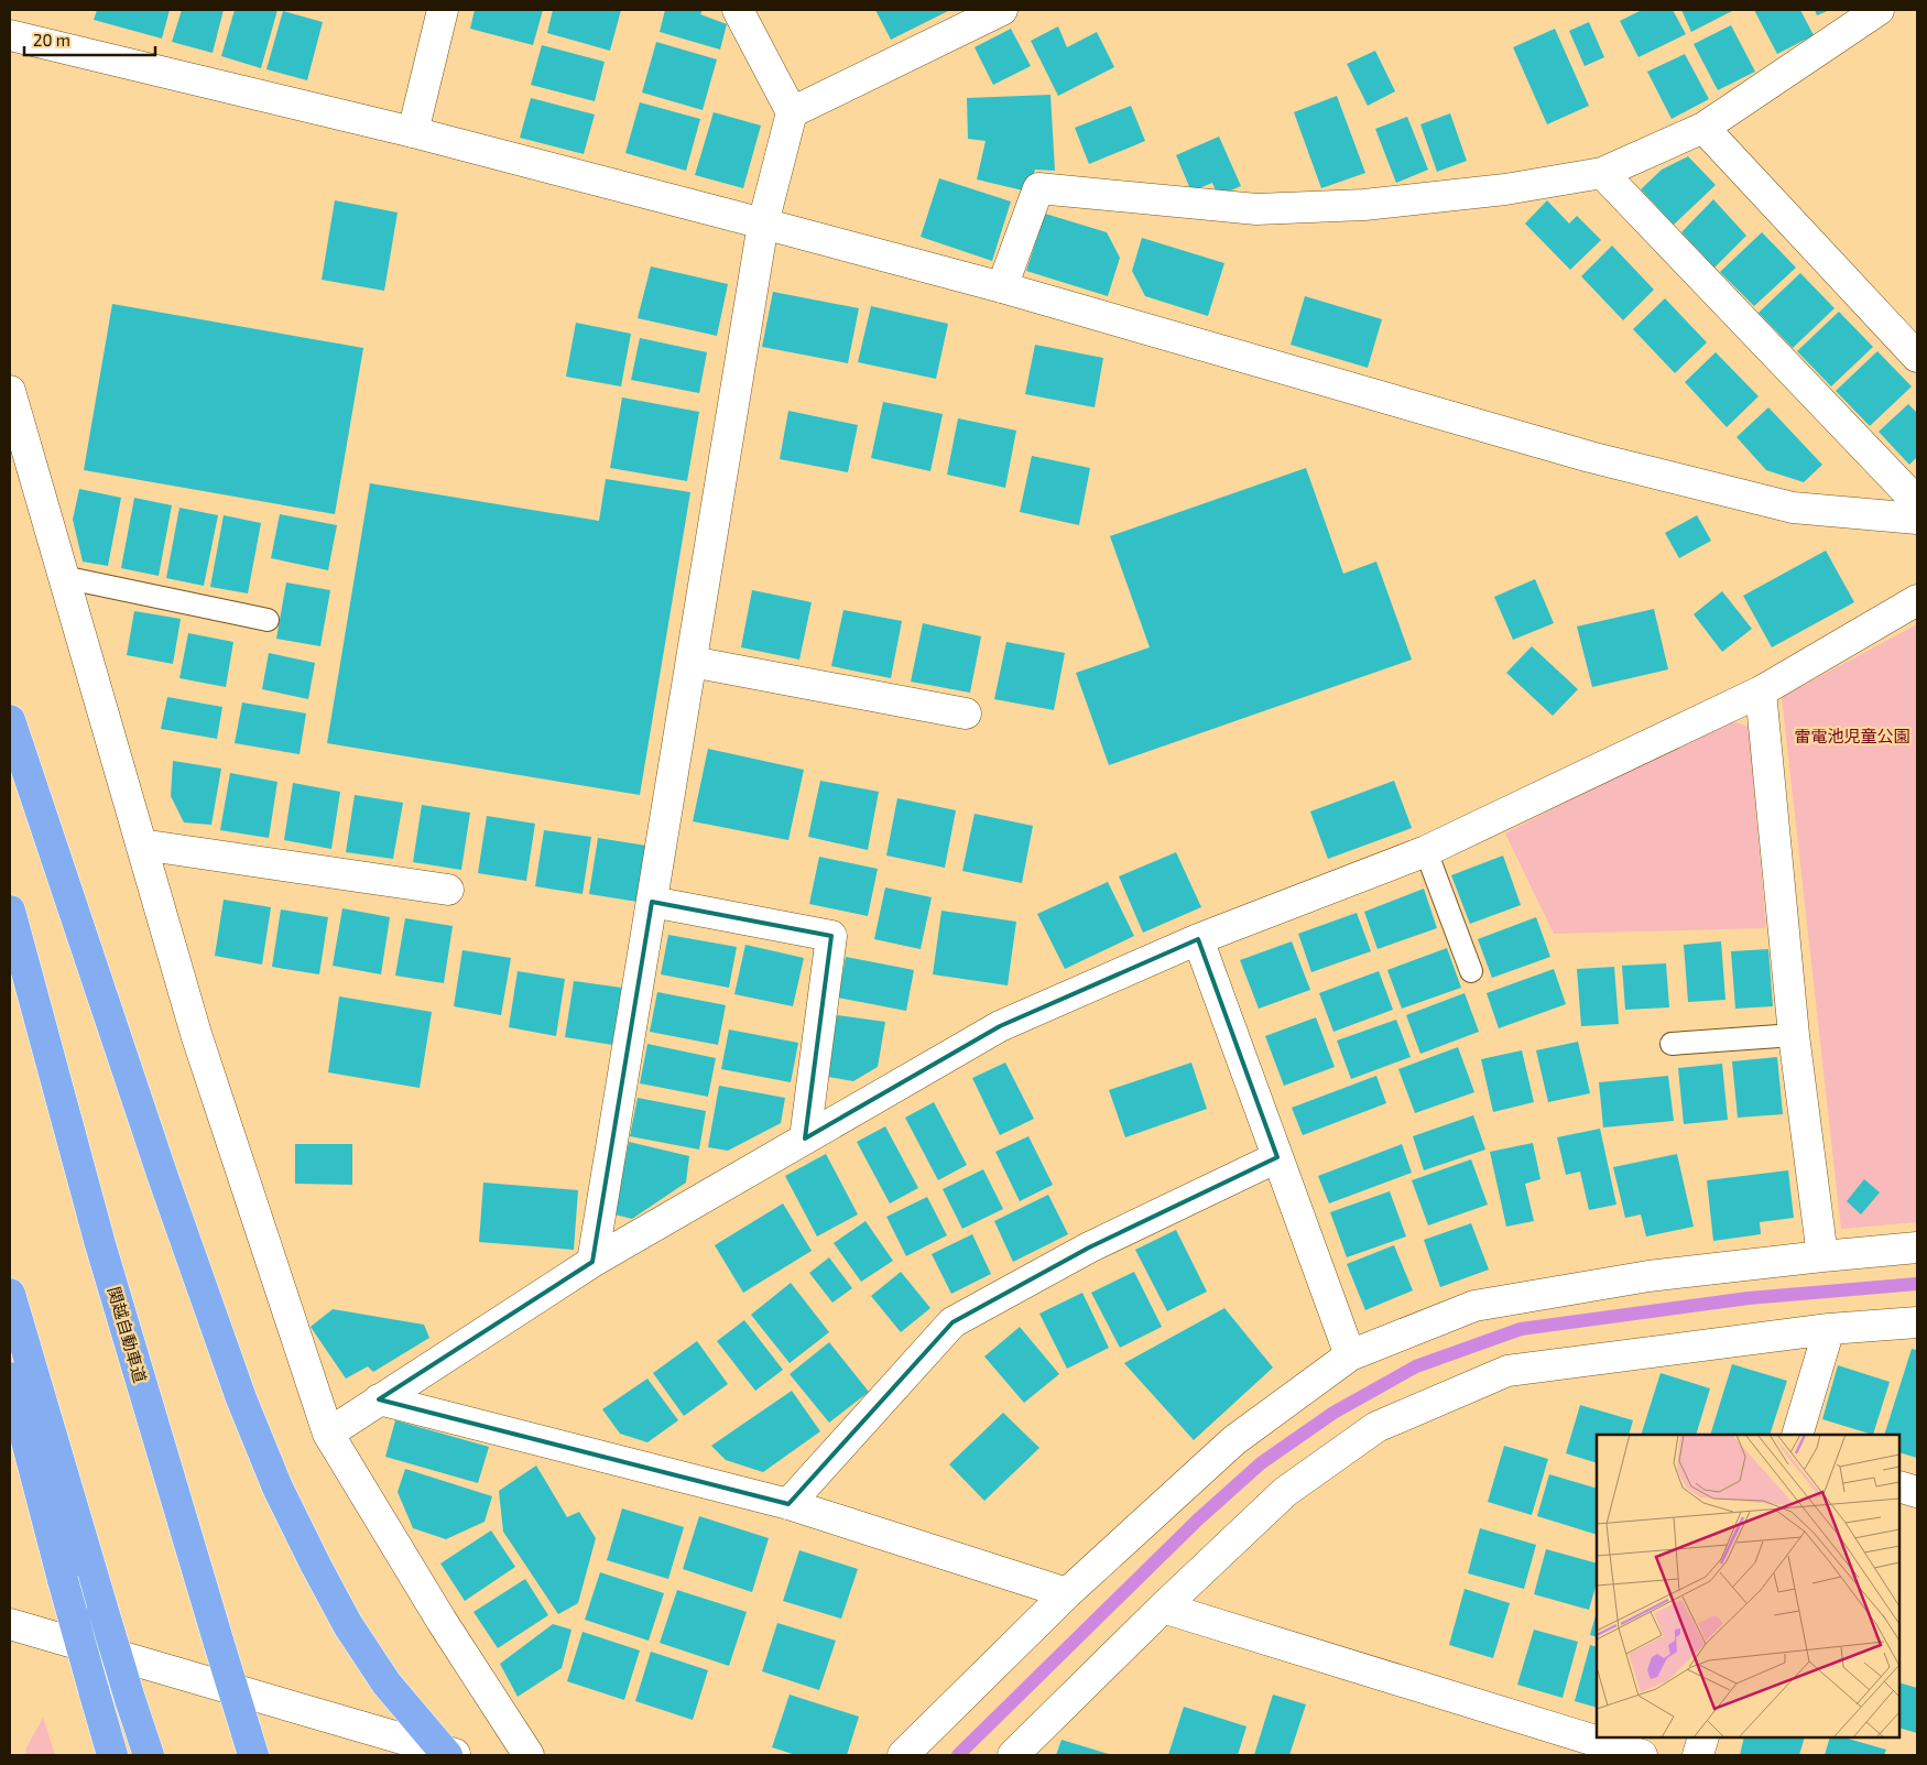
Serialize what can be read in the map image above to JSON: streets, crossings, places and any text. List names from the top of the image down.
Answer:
{
  "streets": {
    "highway": ["関越自動車道"]
  },
  "parks": ["雷電池児童公園"],
  "scale_bar": "20 m"
}
